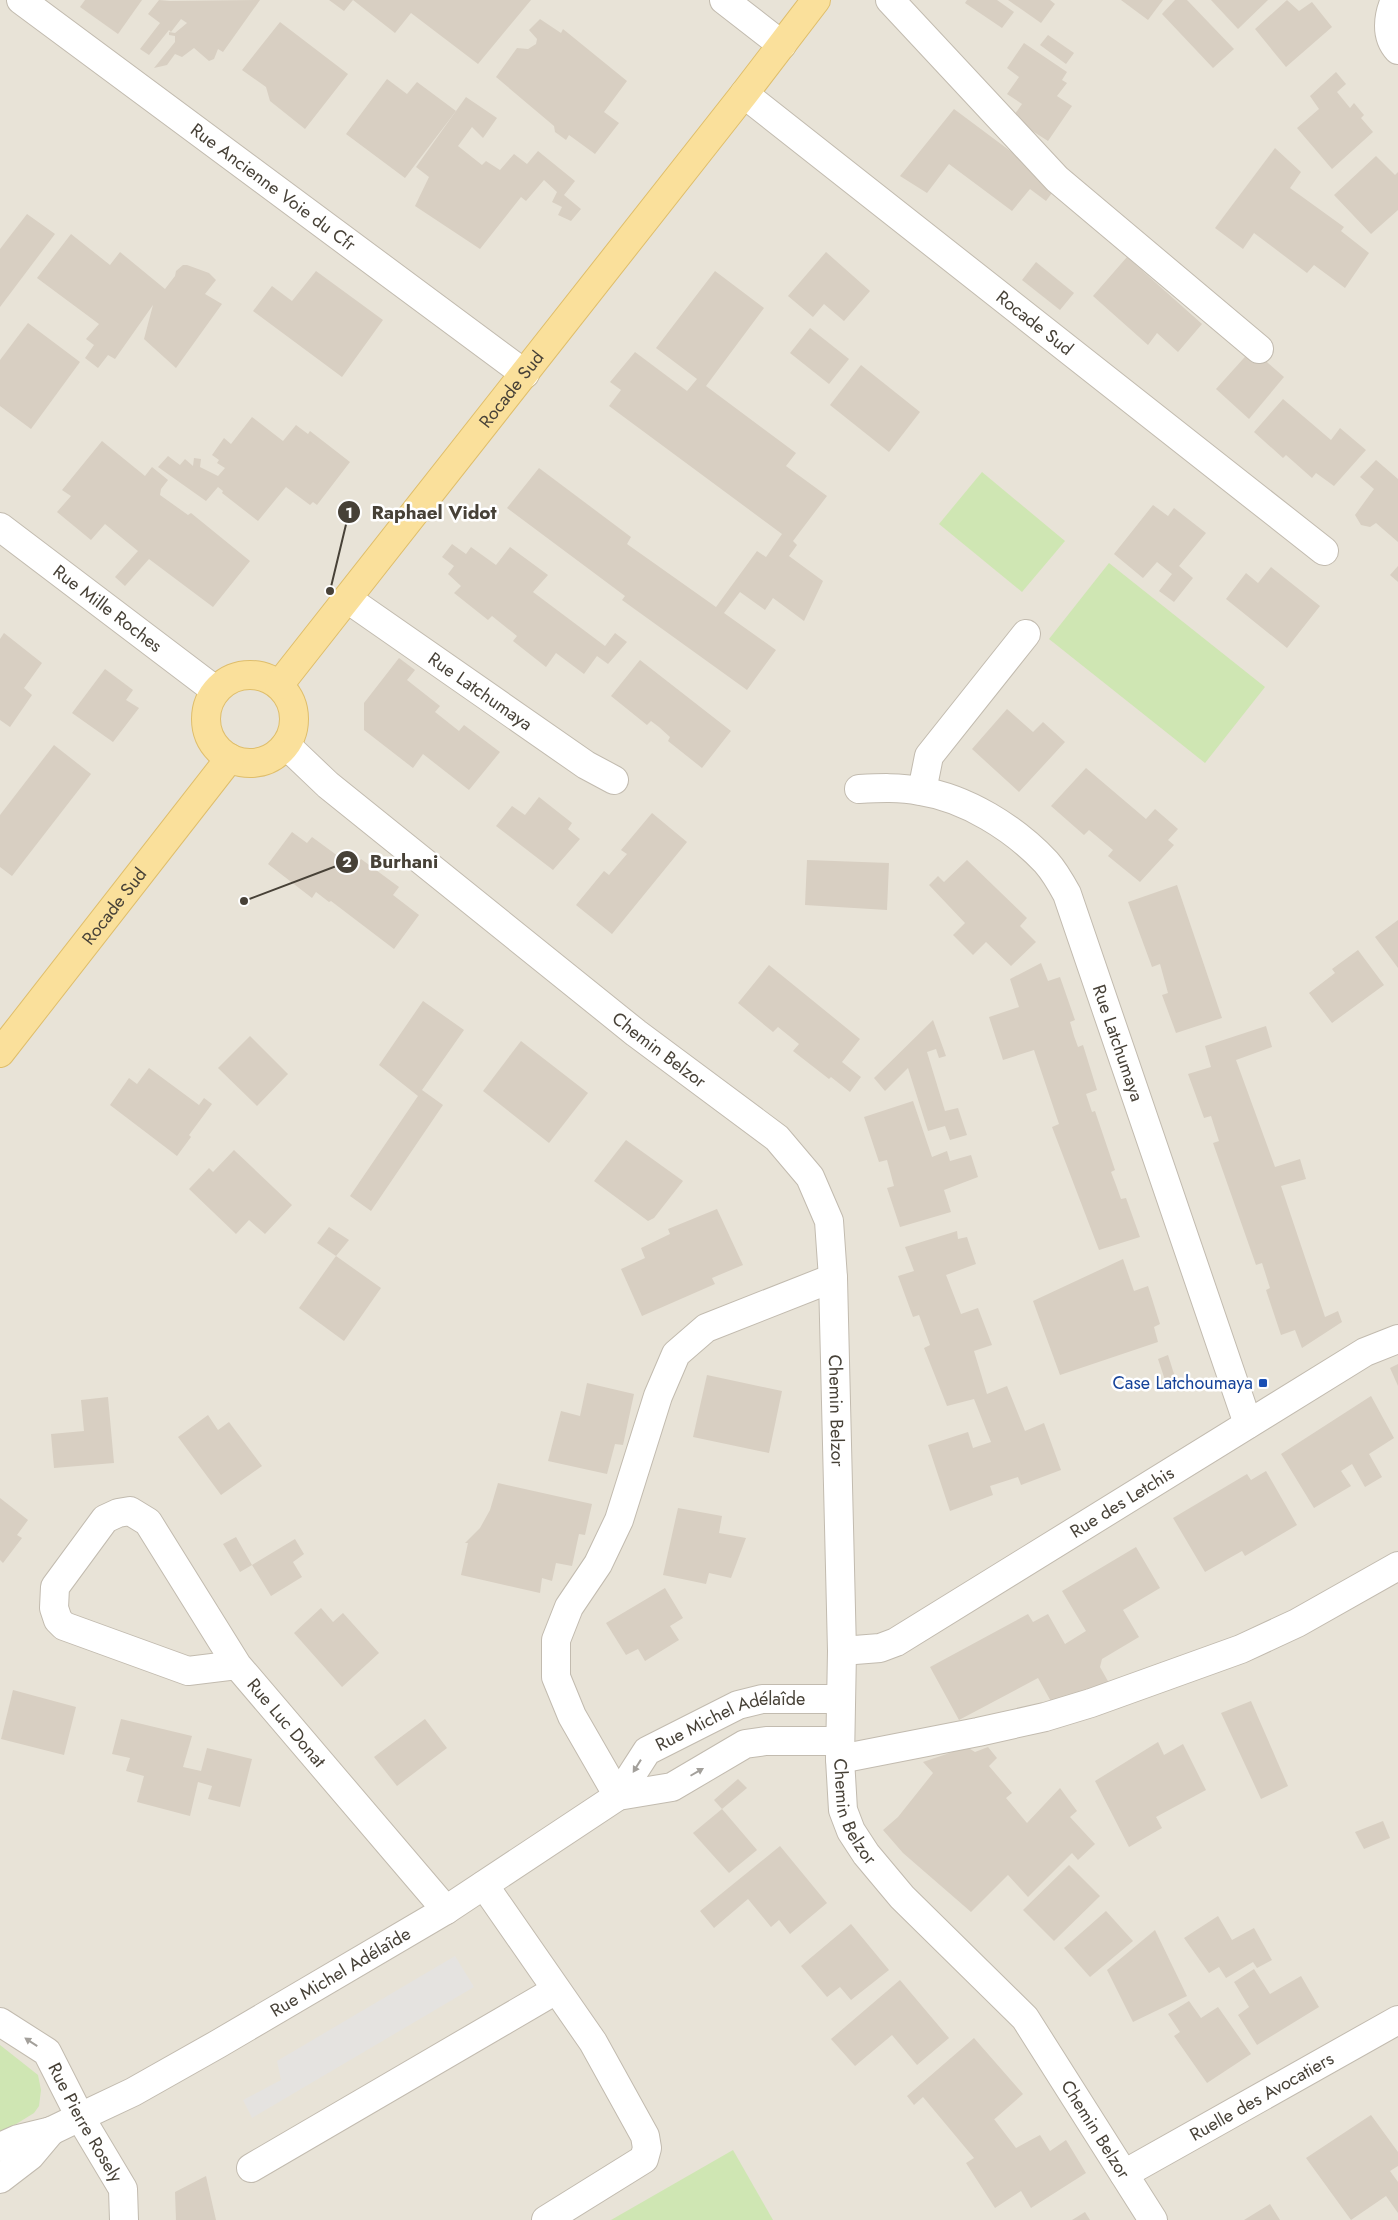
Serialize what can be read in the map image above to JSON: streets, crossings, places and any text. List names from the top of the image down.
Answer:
{
  "streets": {
    "main road": ["Rocade Sud"],
    "street": [
      "Rue Ancienne Voie du Cfr",
      "Rue Mille Roches",
      "Rue Latchumaya",
      "Chemin Belzor",
      "Rue des Letchis",
      "Rue Luc Donat",
      "Rue Michel Adélaîde",
      "Ruelle des Avocatiers",
      "Rue Pierre Rosely"
    ]
  },
  "crossings": [
    ["Rue Ancienne Voie du Cfr", "Rocade Sud"],
    ["Rocade Sud", "Rue Mille Roches"],
    ["Rocade Sud", "Rue Latchumaya"],
    ["Rocade Sud", "Chemin Belzor"],
    ["Rue Mille Roches", "Chemin Belzor"],
    ["Rue Latchumaya", "Rue des Letchis"],
    ["Chemin Belzor", "Rue des Letchis"],
    ["Chemin Belzor", "Rue Michel Adélaîde"],
    ["Chemin Belzor", "Ruelle des Avocatiers"],
    ["Rue Luc Donat", "Rue Michel Adélaîde"],
    ["Rue Michel Adélaîde", "Rue Pierre Rosely"]
  ],
  "one_way": ["Rue Pierre Rosely"],
  "places": {
    "other": ["Raphael Vidot", "Burhani"],
    "transit": ["Case Latchoumaya"]
  }
}
